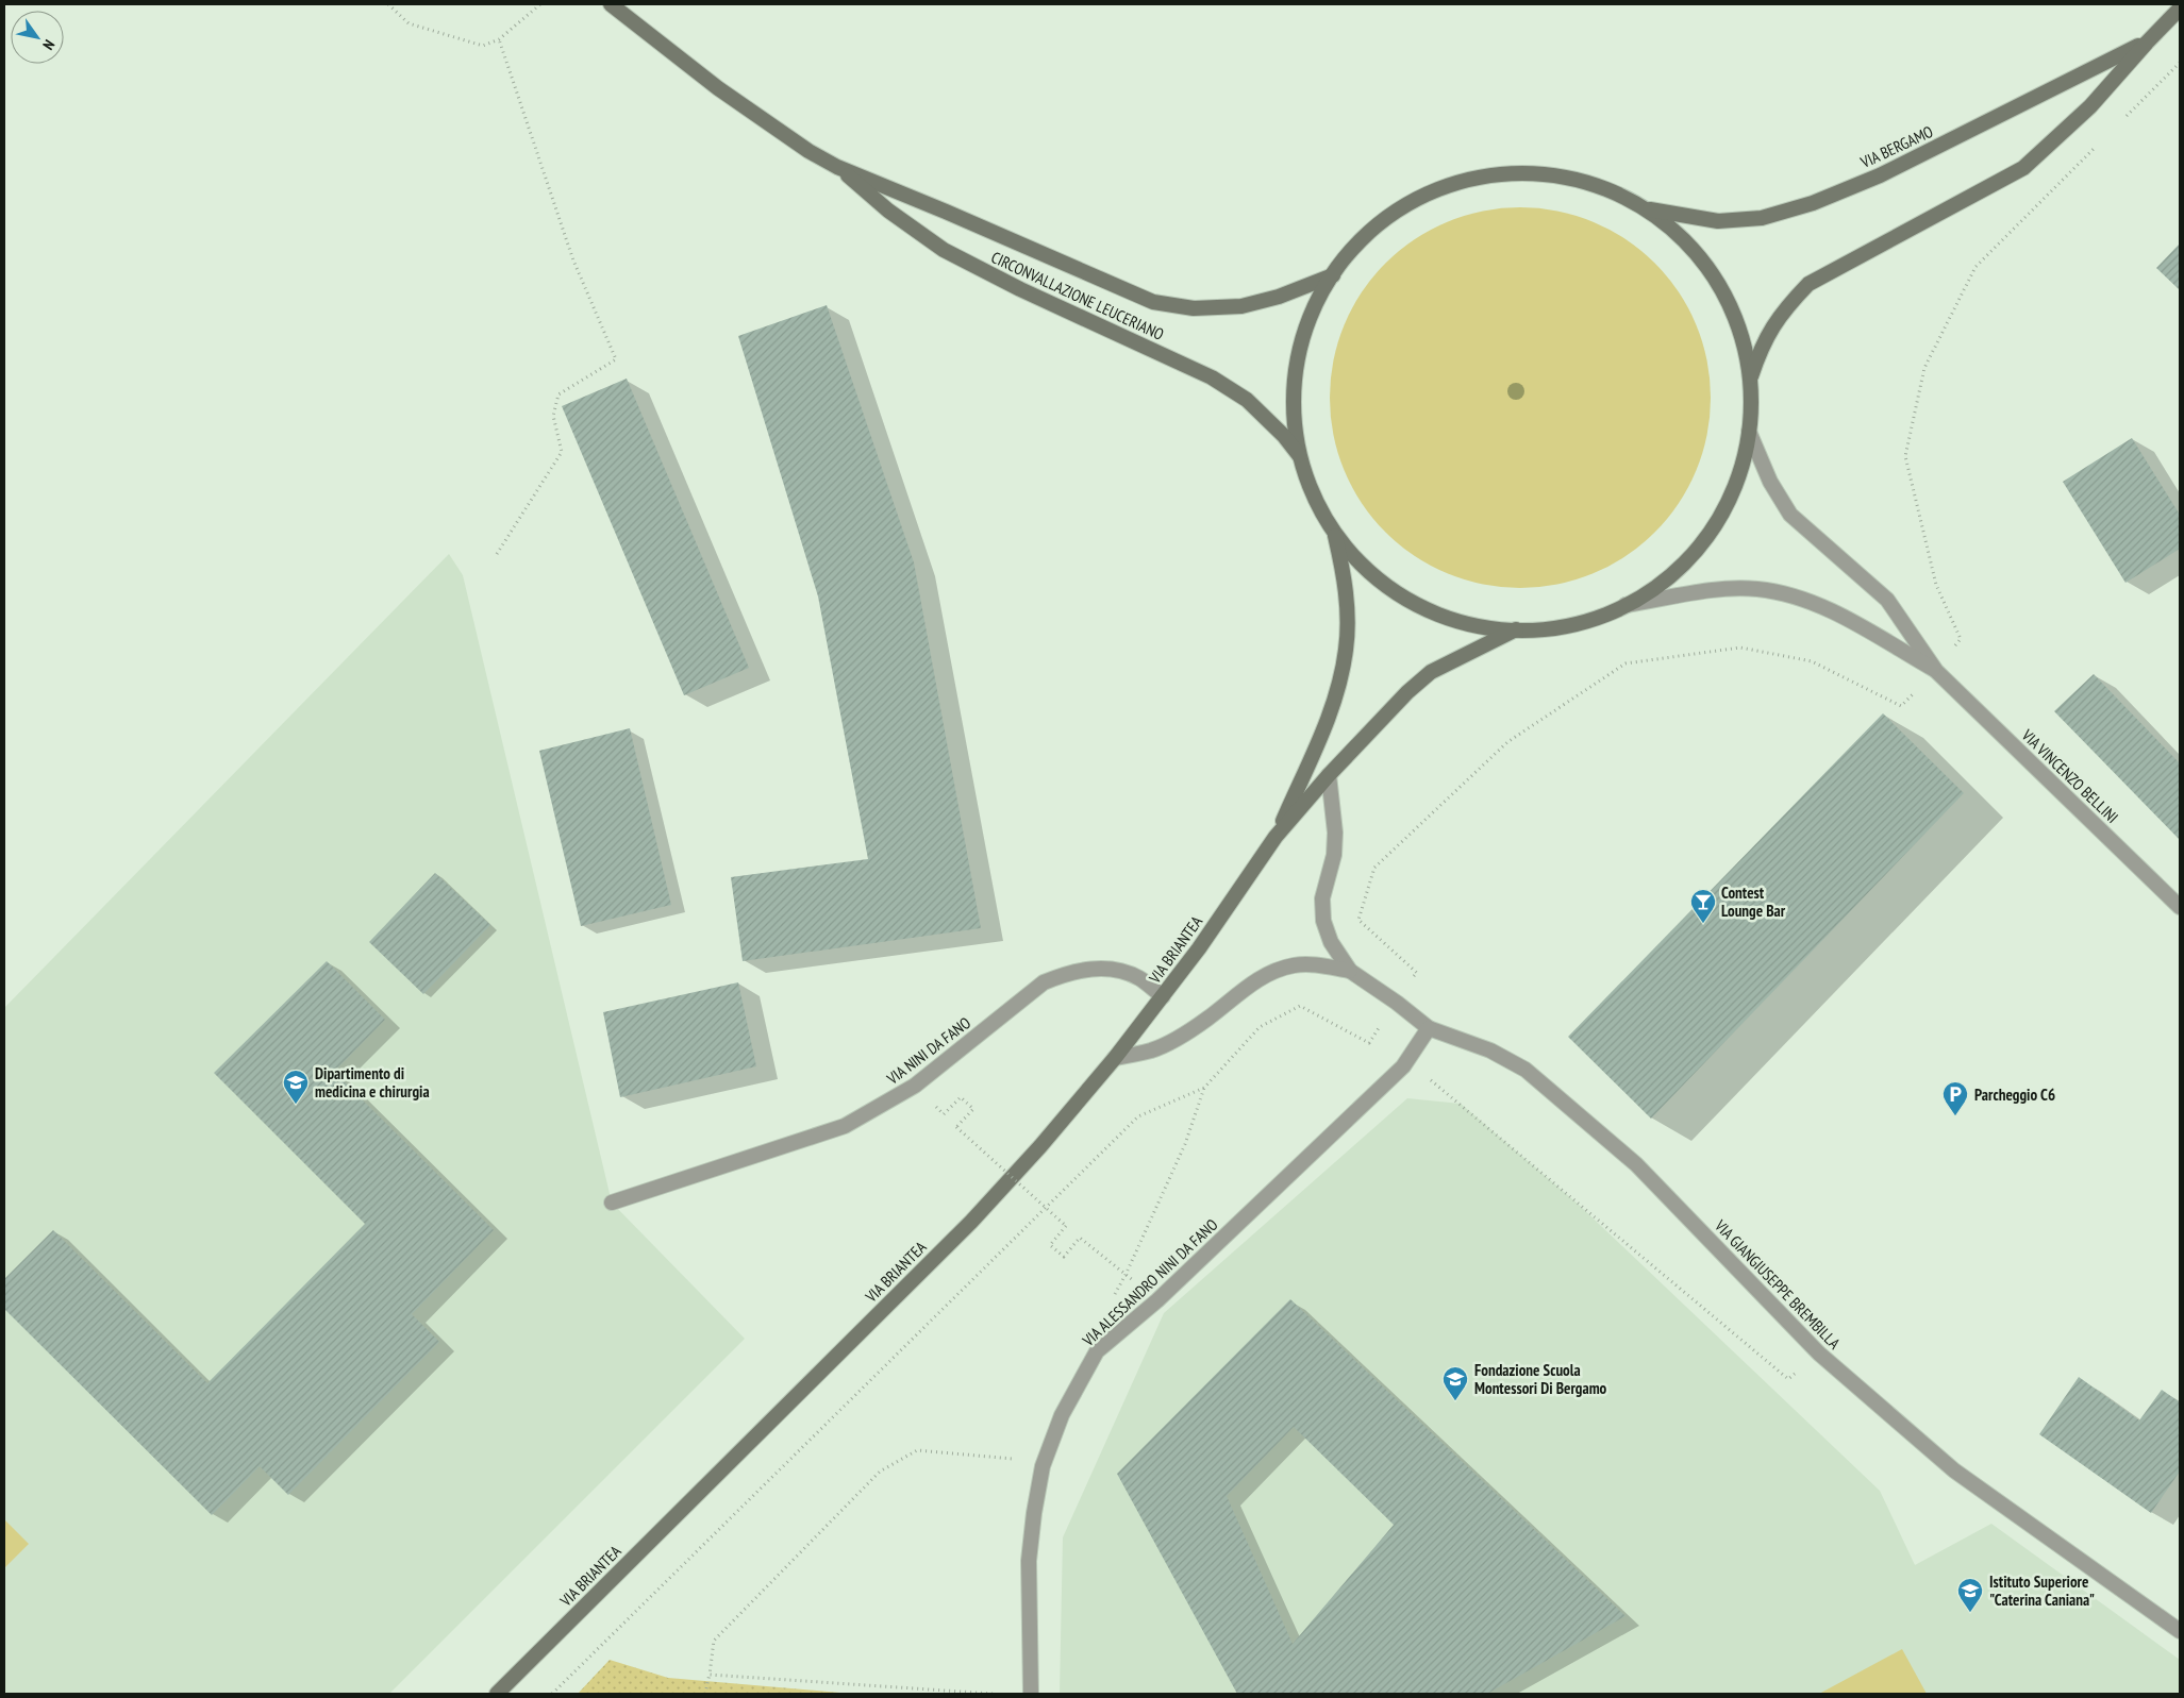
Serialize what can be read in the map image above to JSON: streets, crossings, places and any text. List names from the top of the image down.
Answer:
{
  "streets": {
    "main road": ["VIA BERGAMO", "CIRCONVALLAZIONE LEUCERIANO", "VIA BRIANTEA"],
    "street": [
      "VIA VINCENZO BELLINI",
      "VIA NINI DA FANO",
      "VIA ALESSANDRO NINI DA FANO",
      "VIA GIANGIUSEPPE BREMBILLA"
    ]
  },
  "crossings": [
    ["VIA BRIANTEA", "VIA NINI DA FANO"],
    ["VIA BRIANTEA", "VIA GIANGIUSEPPE BREMBILLA"],
    ["VIA ALESSANDRO NINI DA FANO", "VIA GIANGIUSEPPE BREMBILLA"]
  ],
  "places": {
    "bar": ["Contest Lounge Bar"],
    "school or university": ["Dipartimento di medicina e chirurgia", "Fondazione Scuola Montessori Di Bergamo", "Istituto Superiore \"Caterina Caniana\""],
    "parking": ["Parcheggio C6"]
  },
  "north": "bottom right"
}
